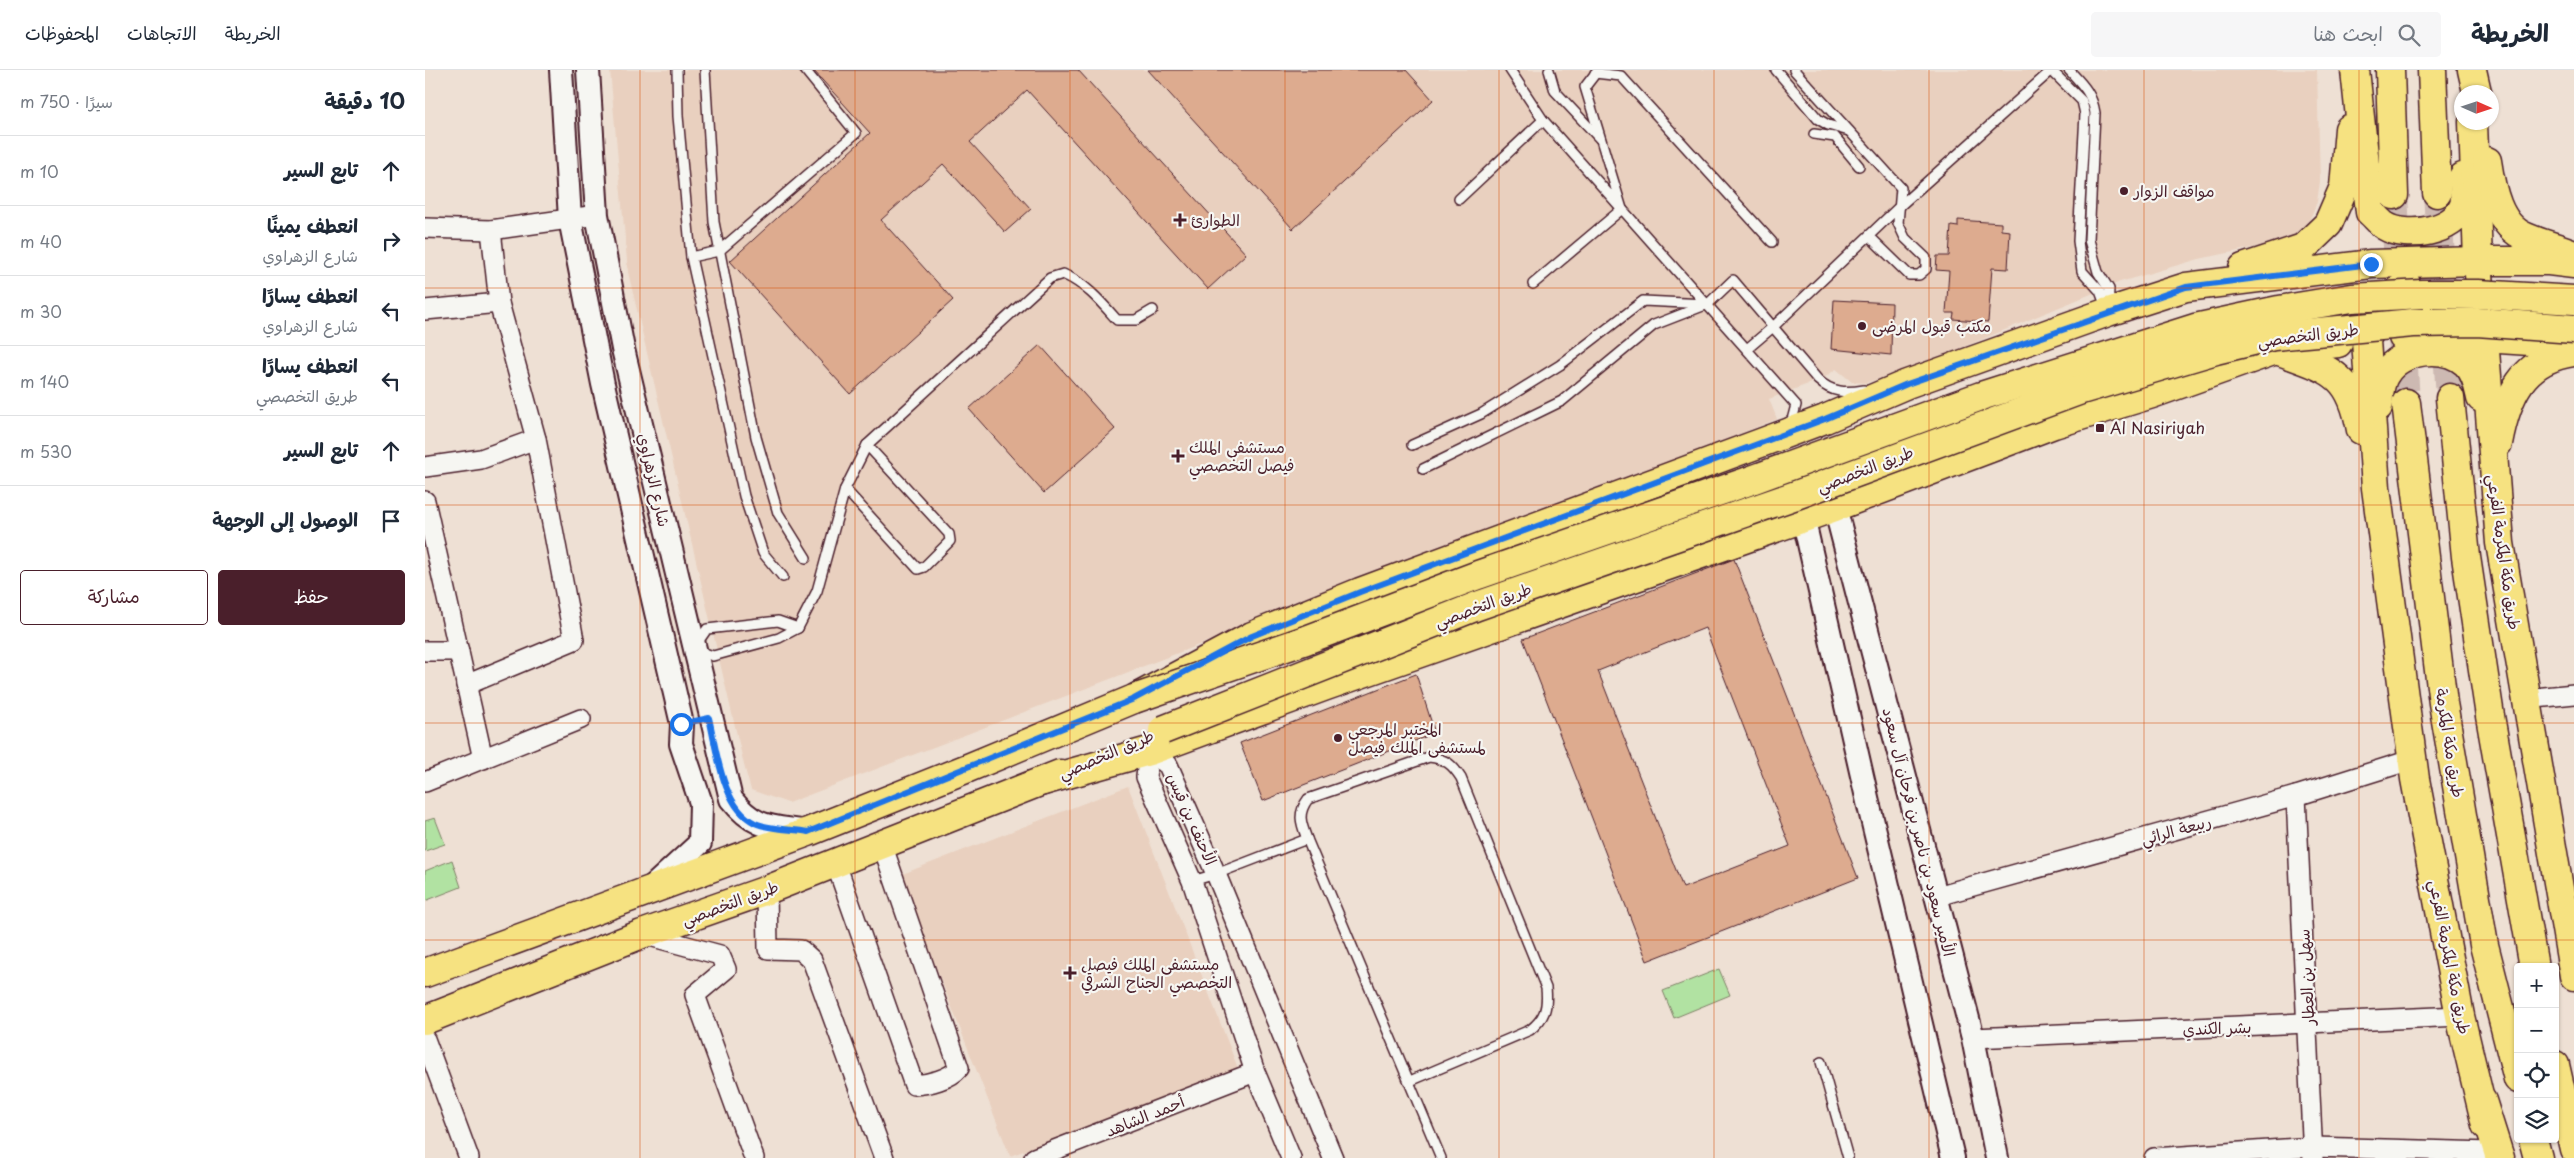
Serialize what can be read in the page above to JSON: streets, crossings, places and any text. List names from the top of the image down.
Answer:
{
  "streets": {
    "main road": ["طريق التخصصي", "طريق مكة المكرمة الفرعي", "طريق مكة المكرمة"],
    "street": [
      "شارع الزهراوي",
      "الأحنف بن قيس",
      "ربيعة الرائي",
      "الأمير سعود بن ناصر بن فرحان آل سعود",
      "سهل بن العطار",
      "بشر الكندي",
      "أحمد الشاهد"
    ]
  },
  "crossings": [
    ["طريق التخصصي", "شارع الزهراوي"],
    ["طريق التخصصي", "الأحنف بن قيس"],
    ["طريق مكة المكرمة الفرعي", "ربيعة الرائي"],
    ["طريق مكة المكرمة الفرعي", "بشر الكندي"],
    ["الأحنف بن قيس", "أحمد الشاهد"],
    ["ربيعة الرائي", "الأمير سعود بن ناصر بن فرحان آل سعود"],
    ["ربيعة الرائي", "سهل بن العطار"],
    ["الأمير سعود بن ناصر بن فرحان آل سعود", "بشر الكندي"],
    ["سهل بن العطار", "بشر الكندي"]
  ],
  "places": {
    "other": ["مواقف الزوار", "مكتب قبول المرضى", "المختبر المرجعي لمستشفى الملك فيصل"],
    "health": ["الطوارئ", "مستشفى الملك فيصل التخصصي", "مستشفى الملك فيصل التخصصي الجناح الشرقي"],
    "transit": ["Al Nasiriyah"]
  },
  "north": "right",
  "page": {
    "header": "الخريطة",
    "search": "ابحث هنا",
    "nav": ["الخريطة", "الاتجاهات", "المحفوظات"],
    "heading": ["10 دقيقة", "سيرًا · 750 m"],
    "list": [
      ["تابع السير", "10 m"],
      ["انعطف يمينًا", "شارع الزهراوي", "40 m"],
      ["انعطف يسارًا", "شارع الزهراوي", "30 m"],
      ["انعطف يسارًا", "طريق التخصصي", "140 m"],
      ["تابع السير", "530 m"],
      "الوصول إلى الوجهة"
    ],
    "buttons": ["حفظ", "مشاركة"],
    "map_buttons": ["+", "−"]
  }
}
